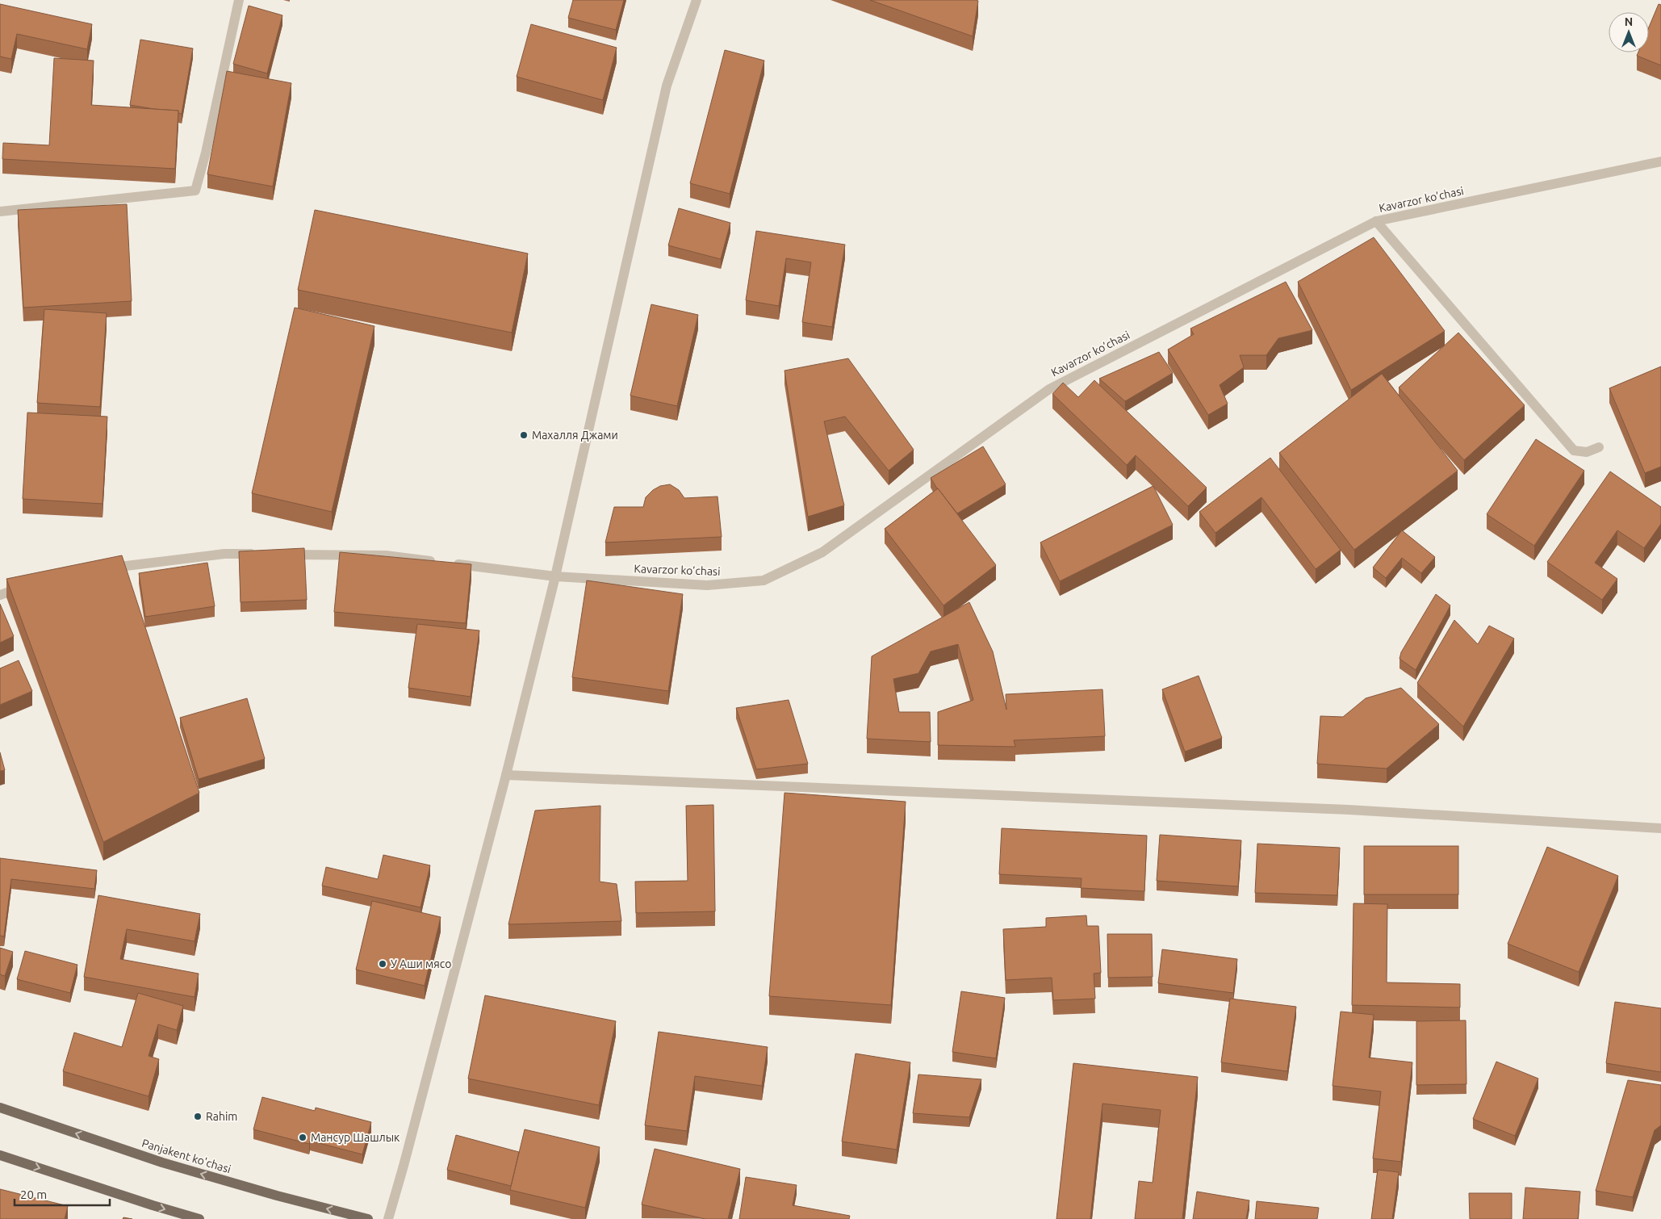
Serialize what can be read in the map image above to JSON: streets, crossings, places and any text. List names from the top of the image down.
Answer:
{
  "streets": {
    "main road": ["Panjakent ko'chasi"],
    "street": ["Kavarzor ko’chasi"]
  },
  "places": [
    "Махалля Джами",
    "У Аши мясо",
    "Rahim",
    "Мансур Шашлык"
  ],
  "scale_bar": "20 m",
  "north": "top"
}
